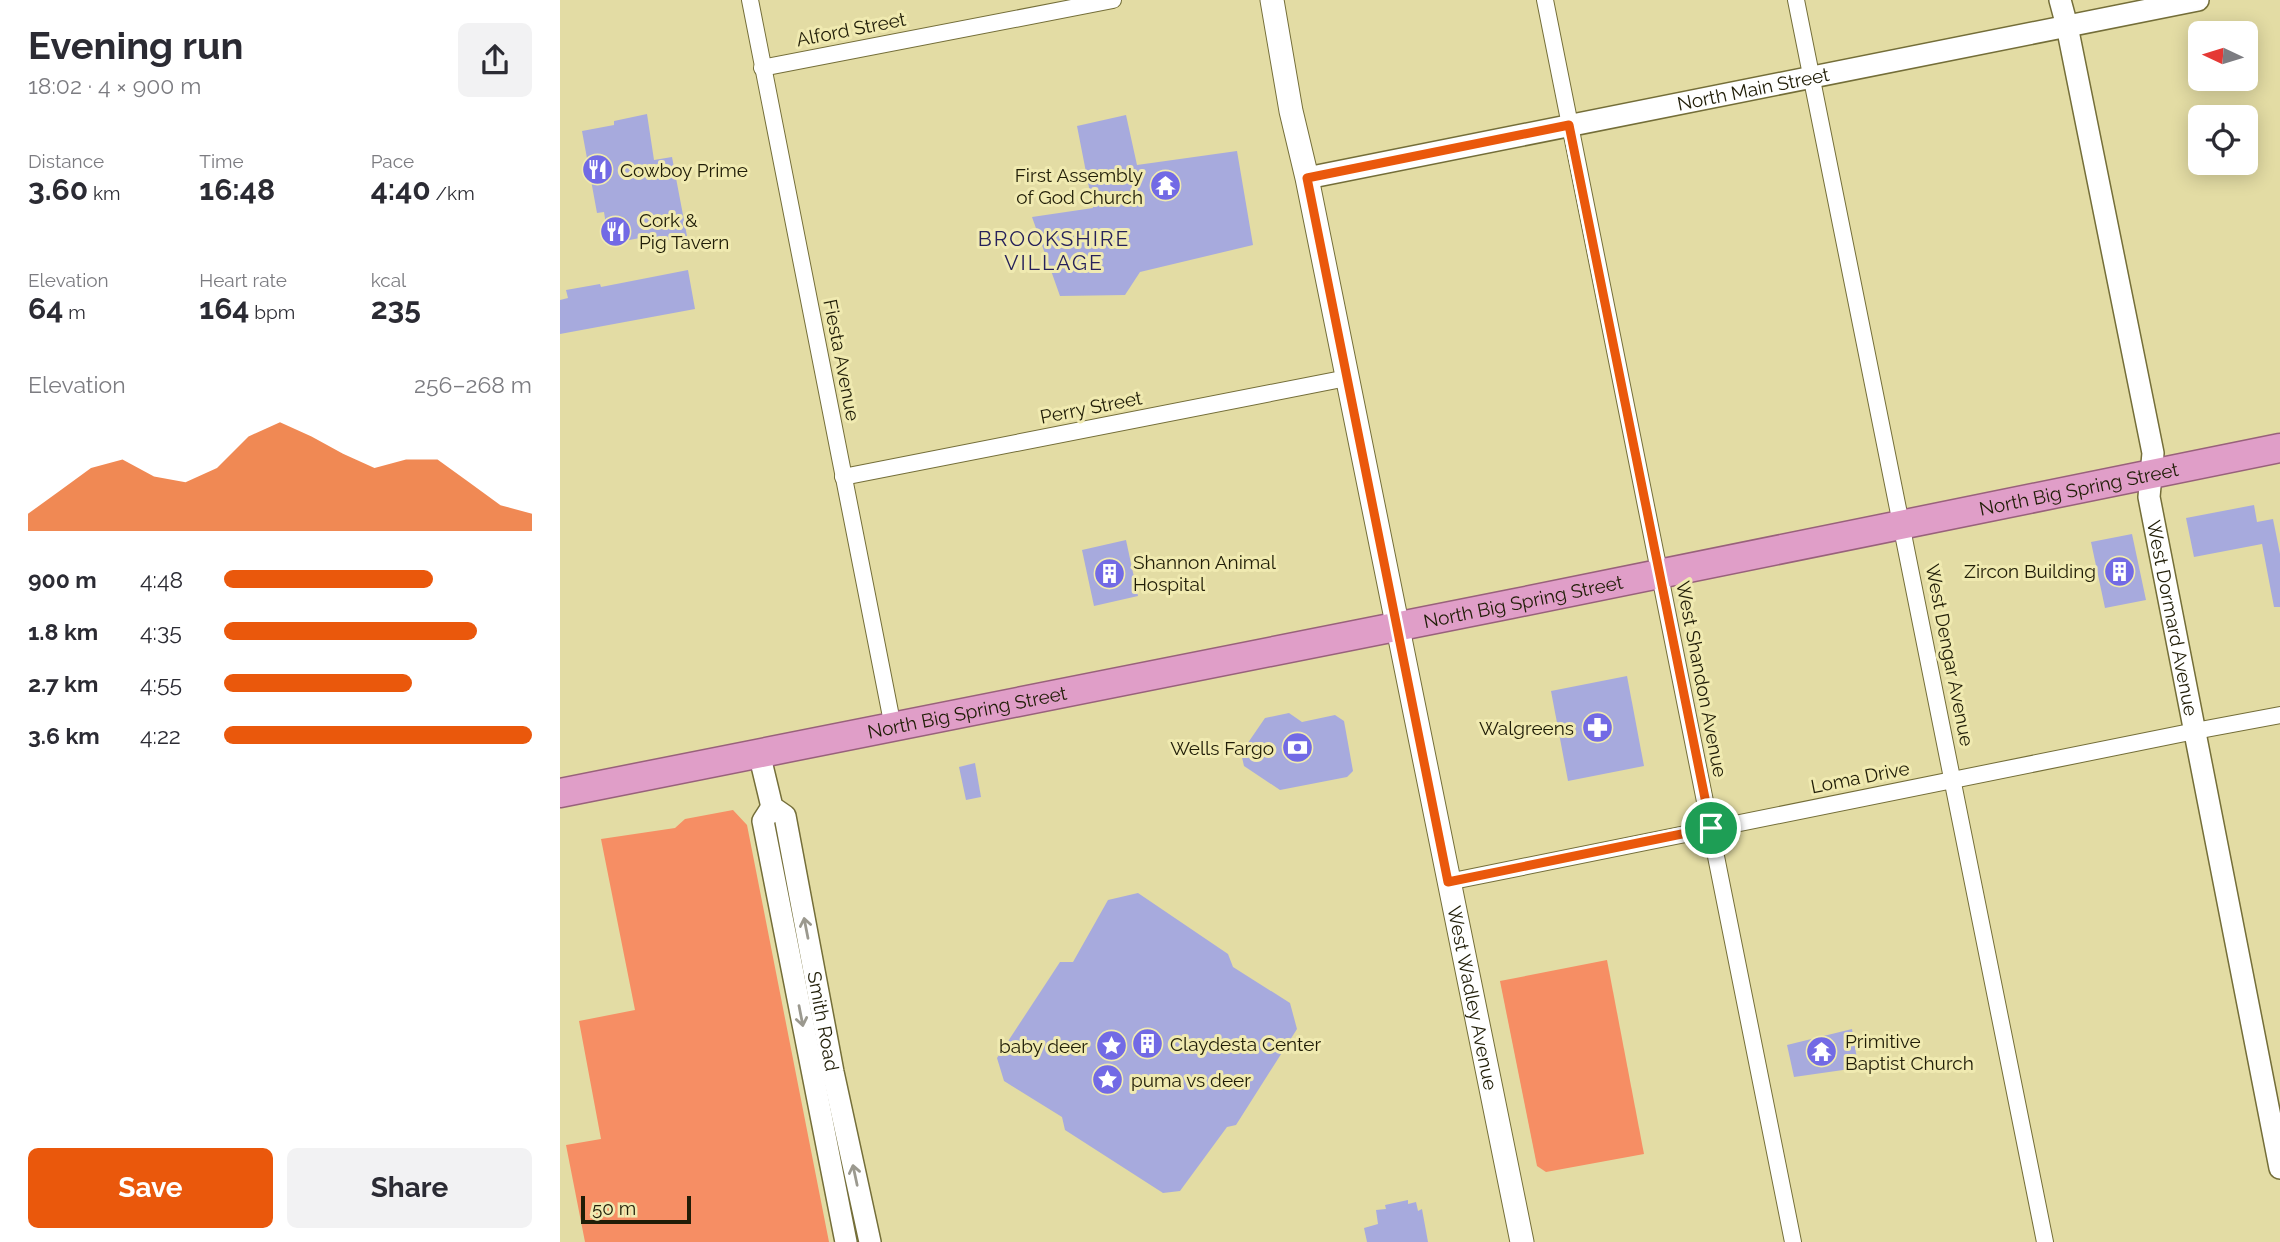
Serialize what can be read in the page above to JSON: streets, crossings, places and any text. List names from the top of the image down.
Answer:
{
  "streets": {
    "highway": ["North Big Spring Street"],
    "main road": ["West Wadley Avenue"],
    "street": [
      "Alford Street",
      "North Main Street",
      "Fiesta Avenue",
      "Perry Street",
      "West Dormard Avenue",
      "West Dengar Avenue",
      "West Shandon Avenue",
      "Loma Drive",
      "Smith Road"
    ]
  },
  "crossings": [
    ["Alford Street", "Fiesta Avenue"],
    ["North Main Street", "West Dormard Avenue"],
    ["North Main Street", "West Dengar Avenue"],
    ["North Main Street", "West Shandon Avenue"],
    ["North Main Street", "West Wadley Avenue"],
    ["Fiesta Avenue", "Perry Street"],
    ["Fiesta Avenue", "North Big Spring Street"],
    ["Perry Street", "West Wadley Avenue"],
    ["North Big Spring Street", "West Dormard Avenue"],
    ["North Big Spring Street", "West Dengar Avenue"],
    ["North Big Spring Street", "West Shandon Avenue"],
    ["North Big Spring Street", "West Wadley Avenue"],
    ["North Big Spring Street", "Smith Road"],
    ["West Dormard Avenue", "Loma Drive"],
    ["West Dengar Avenue", "Loma Drive"],
    ["West Shandon Avenue", "Loma Drive"],
    ["Loma Drive", "West Wadley Avenue"]
  ],
  "districts": ["BROOKSHIRE VILLAGE"],
  "places": {
    "restaurant": ["Cowboy Prime", "Cork & Pig Tavern"],
    "temple": ["First Assembly of God Church", "Primitive Baptist Church"],
    "building": ["Zircon Building", "Shannon Animal Hospital", "Claydesta Center"],
    "pharmacy": ["Walgreens"],
    "bank": ["Wells Fargo"],
    "place": ["baby deer", "puma vs deer"]
  },
  "scale_bar": "50 m",
  "north": "left",
  "page": {
    "heading": ["Evening run", "18:02 · 4 × 900 m"],
    "stats": [
      ["Distance", "3.60 km"],
      ["Time", "16:48"],
      ["Pace", "4:40 /km"],
      ["Elevation", "64 m"],
      ["Heart rate", "164 bpm"],
      ["kcal", "235"]
    ],
    "chart": ["Elevation", "256–268 m"],
    "list": [
      {
        "name": "900 m",
        "note": "4:48"
      },
      {
        "name": "1.8 km",
        "note": "4:35"
      },
      {
        "name": "2.7 km",
        "note": "4:55"
      },
      {
        "name": "3.6 km",
        "note": "4:22"
      }
    ],
    "buttons": ["Save", "Share"],
    "scale": "50 m"
  }
}
